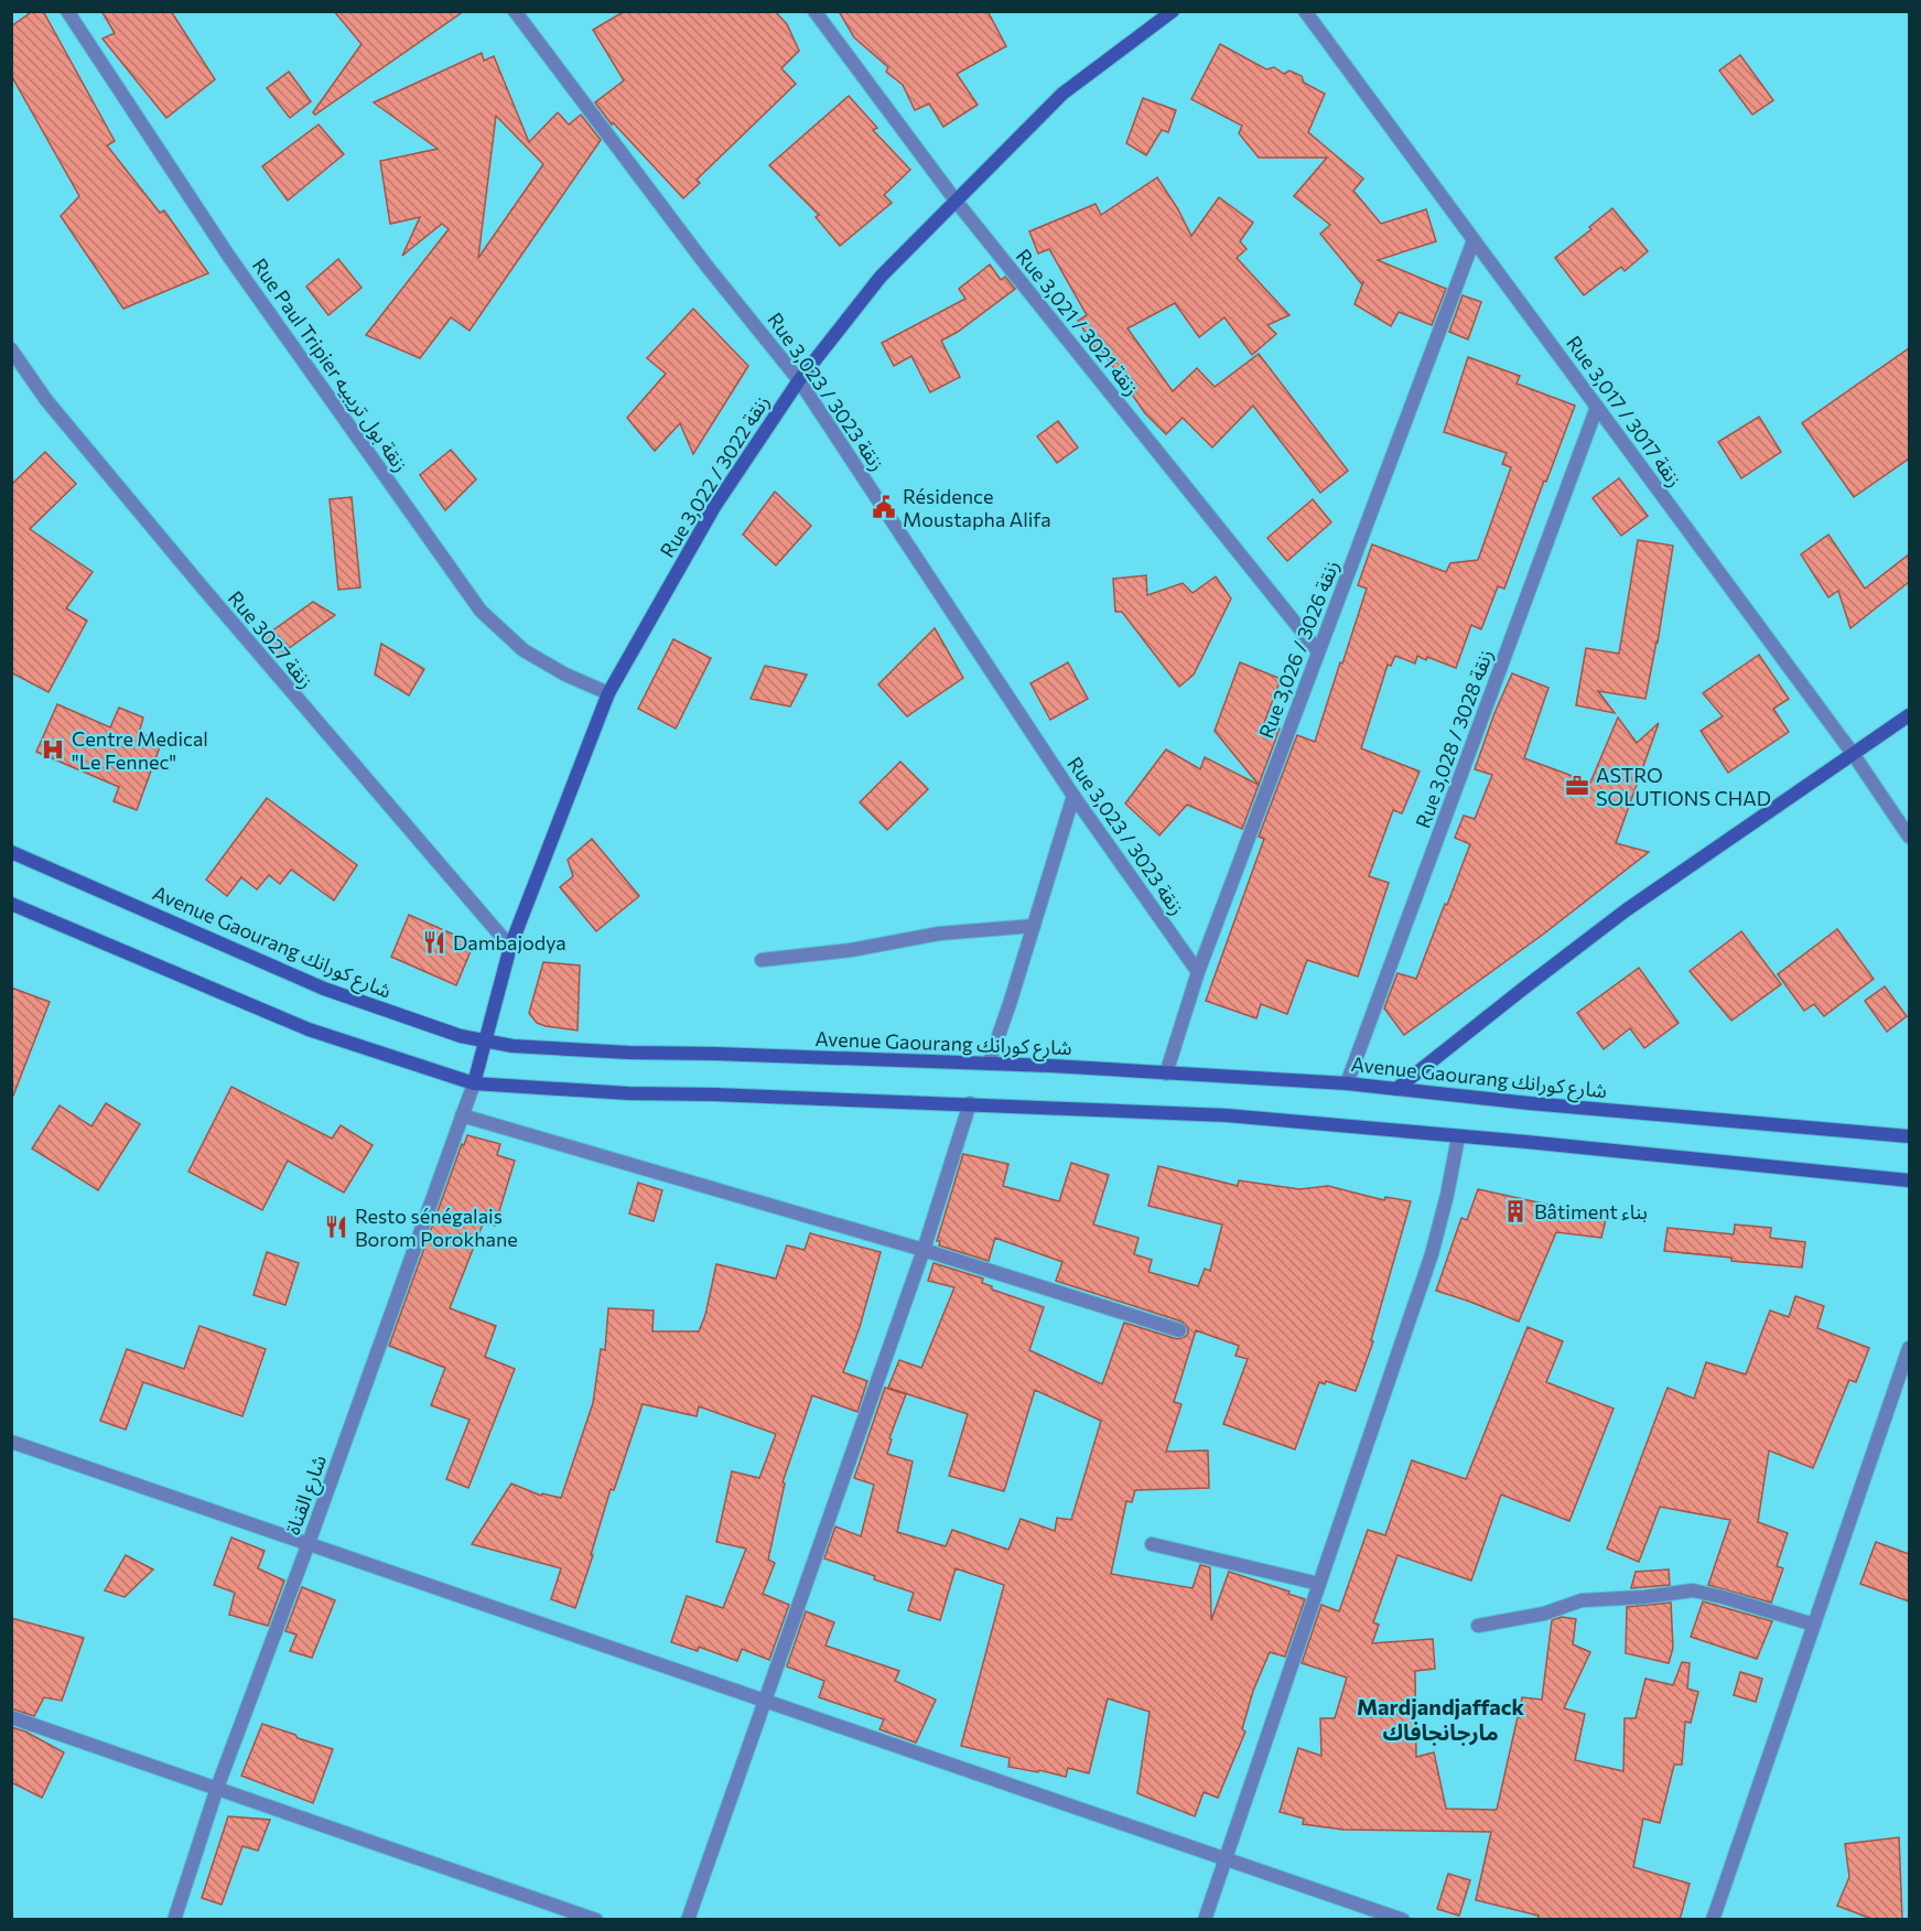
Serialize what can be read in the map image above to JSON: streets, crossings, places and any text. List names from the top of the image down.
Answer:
{
  "streets": {
    "main road": ["Rue 3,022 / زنقة 3022", "Avenue Gaourang شارع كورانك"],
    "street": [
      "Rue 3,021 / زنقة 3021",
      "Rue Paul Tripier زنقة بول تريبيه",
      "Rue 3,023 / زنقة 3023",
      "Rue 3,017 / زنقة 3017",
      "Rue 3027 زنقة",
      "Rue 3,026 / زنقة 3026",
      "Rue 3,028 / زنقة 3028",
      "شارع القناة"
    ]
  },
  "crossings": [
    ["Rue 3,021 / زنقة 3021", "Rue 3,022 / زنقة 3022"],
    ["Rue 3,021 / زنقة 3021", "Rue 3,026 / زنقة 3026"],
    ["Rue Paul Tripier زنقة بول تريبيه", "Rue 3,022 / زنقة 3022"],
    ["Rue 3,023 / زنقة 3023", "Rue 3,022 / زنقة 3022"],
    ["Rue 3,023 / زنقة 3023", "Rue 3,026 / زنقة 3026"],
    ["Rue 3,017 / زنقة 3017", "Rue 3,026 / زنقة 3026"],
    ["Rue 3,017 / زنقة 3017", "Rue 3,028 / زنقة 3028"],
    ["Rue 3,022 / زنقة 3022", "Rue 3027 زنقة"],
    ["Rue 3,022 / زنقة 3022", "Avenue Gaourang شارع كورانك"],
    ["Rue 3,022 / زنقة 3022", "شارع القناة"],
    ["Rue 3,026 / زنقة 3026", "Avenue Gaourang شارع كورانك"],
    ["Rue 3,028 / زنقة 3028", "Avenue Gaourang شارع كورانك"]
  ],
  "districts": ["Mardjandjaffack مارجانجافاك"],
  "places": {
    "public building": ["Résidence Moustapha Alifa"],
    "hospital": ["Centre Medical \"Le Fennec\""],
    "office": ["ASTRO SOLUTIONS CHAD"],
    "restaurant": ["Dambajodya", "Resto sénégalais Borom Porokhane"],
    "building": ["Bâtiment بناء"]
  }
}
